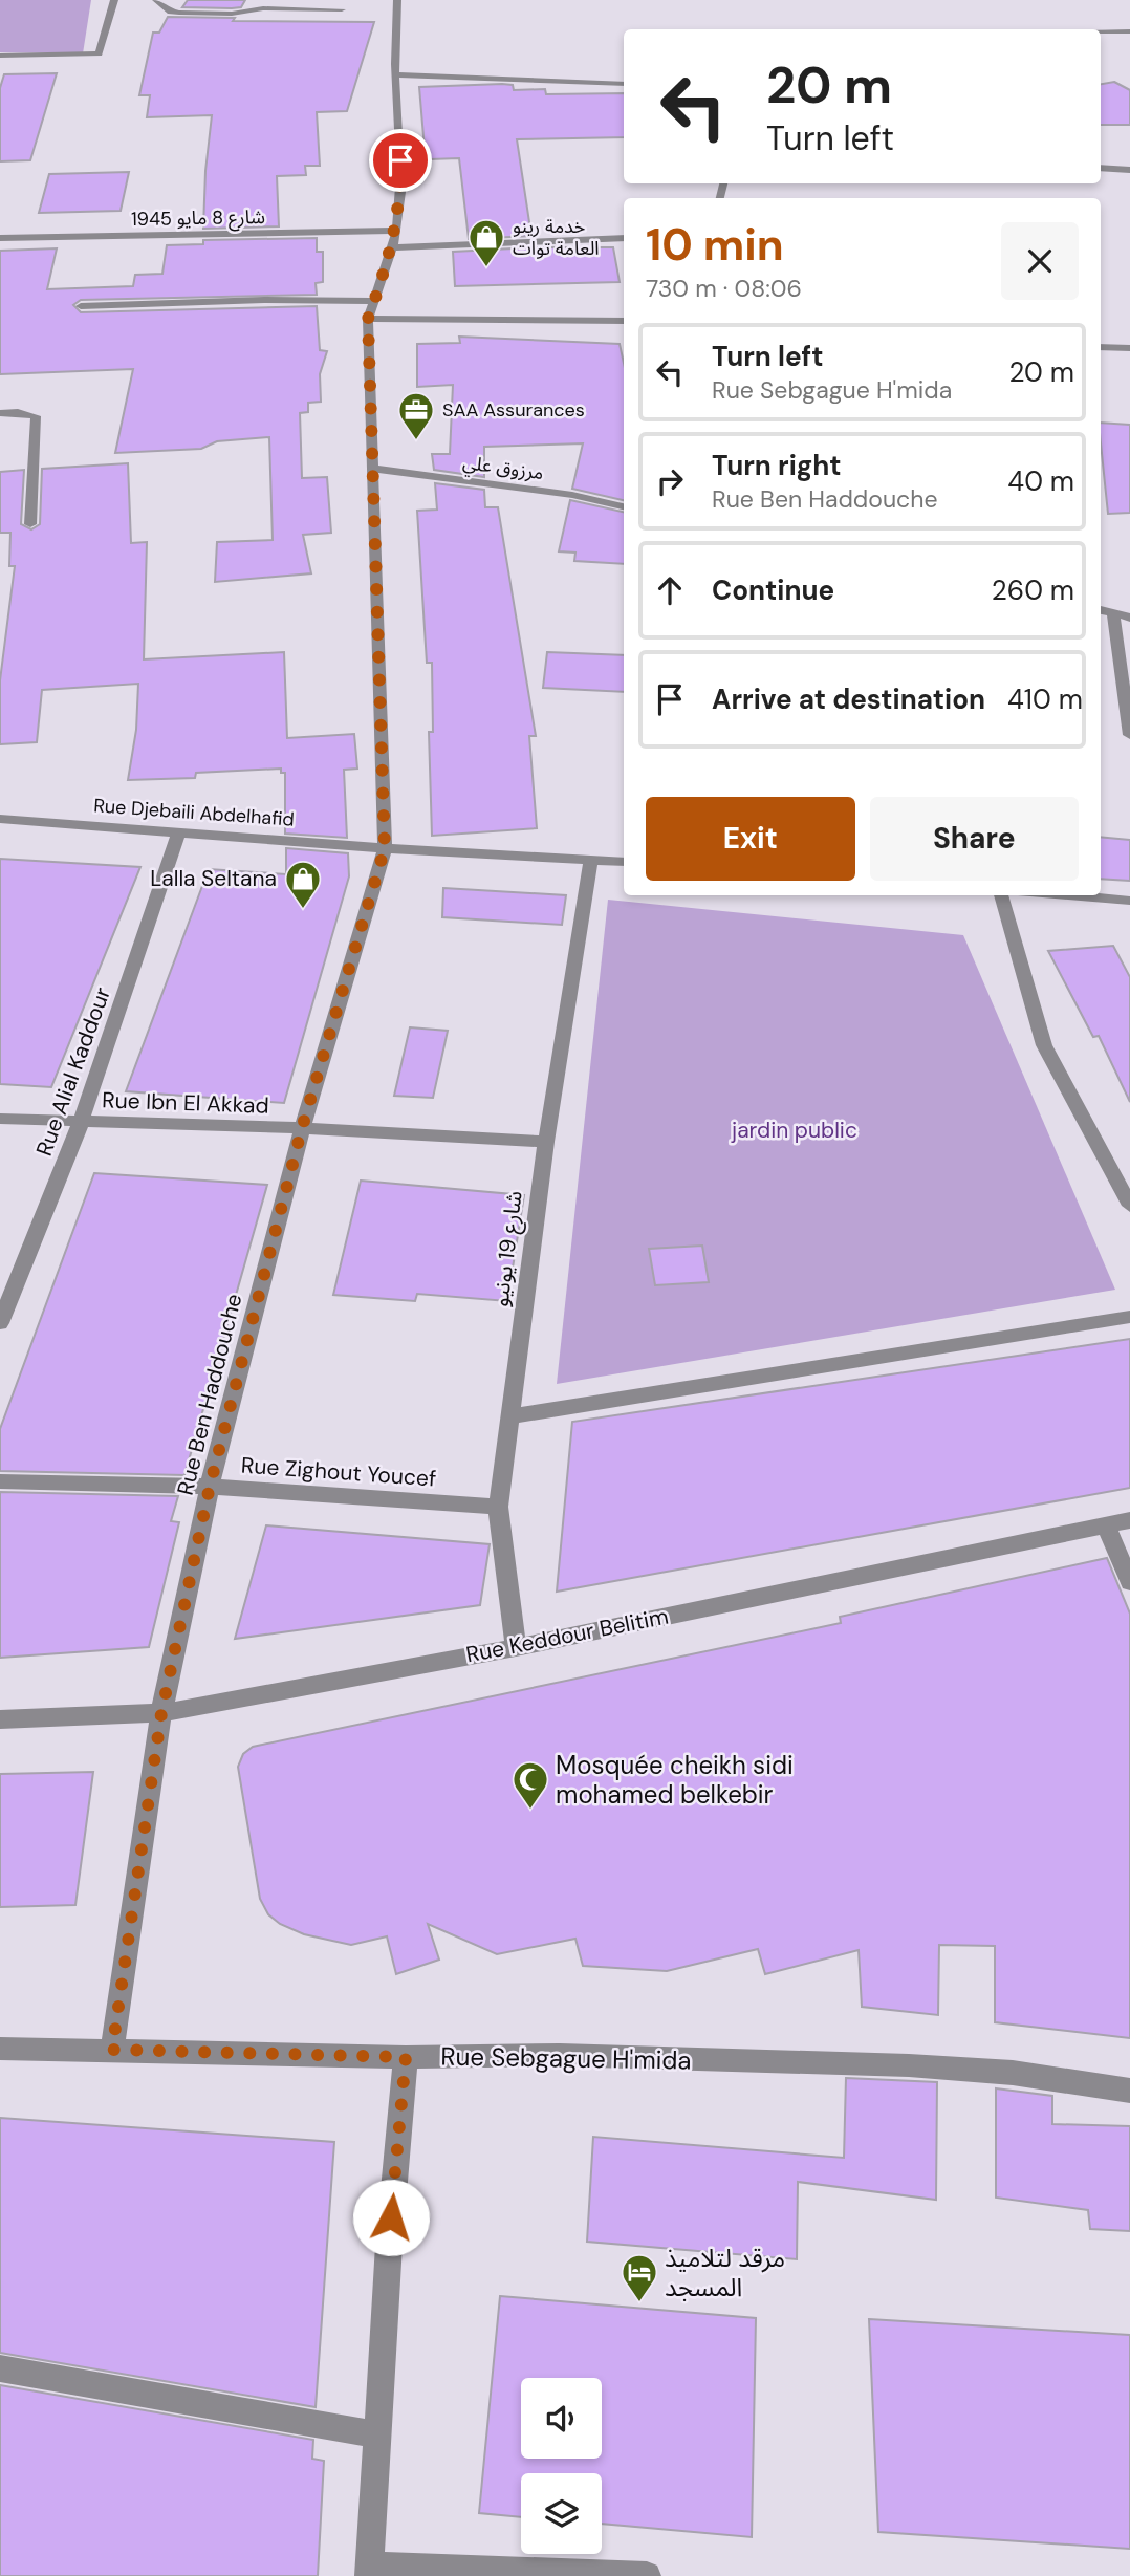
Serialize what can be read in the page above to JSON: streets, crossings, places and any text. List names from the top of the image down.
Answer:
{
  "streets": {
    "street": [
      "شارع 8 مايو 1945",
      "مرزوق علي",
      "Rue Djebaili Abdelhafid",
      "Rue Alial Kaddour",
      "Rue Ibn El Akkad",
      "شارع 19 يونيو",
      "Rue Ben Haddouche",
      "Rue Zighout Youcef",
      "Rue Keddour Belitim",
      "Rue Sebgague H'mida"
    ]
  },
  "crossings": [
    ["مرزوق علي", "Rue Ben Haddouche"],
    ["Rue Djebaili Abdelhafid", "Rue Alial Kaddour"],
    ["Rue Djebaili Abdelhafid", "شارع 19 يونيو"],
    ["Rue Djebaili Abdelhafid", "Rue Ben Haddouche"],
    ["Rue Alial Kaddour", "Rue Ibn El Akkad"],
    ["Rue Ibn El Akkad", "شارع 19 يونيو"],
    ["Rue Ibn El Akkad", "Rue Ben Haddouche"],
    ["شارع 19 يونيو", "Rue Zighout Youcef"],
    ["شارع 19 يونيو", "Rue Keddour Belitim"],
    ["Rue Ben Haddouche", "Rue Zighout Youcef"],
    ["Rue Ben Haddouche", "Rue Keddour Belitim"],
    ["Rue Ben Haddouche", "Rue Sebgague H'mida"]
  ],
  "parks": ["jardin public"],
  "places": {
    "shop": ["خدمة رينو العامة توات", "Lalla Seltana"],
    "office": ["SAA Assurances"],
    "mosque": ["Mosquée cheikh sidi mohamed belkebir"],
    "hotel": ["مرقد لتلاميذ المسجد"]
  },
  "page": {
    "turn": ["20 m", "Turn left"],
    "heading": ["10 min", "730 m · 08:06"],
    "list": [
      {
        "name": "Turn left",
        "note": "Rue Sebgague H'mida",
        "value": "20 m"
      },
      {
        "name": "Turn right",
        "note": "Rue Ben Haddouche",
        "value": "40 m"
      },
      {
        "name": "Continue",
        "value": "260 m"
      },
      {
        "name": "Arrive at destination",
        "value": "410 m"
      }
    ],
    "buttons": ["Exit", "Share"]
  }
}
